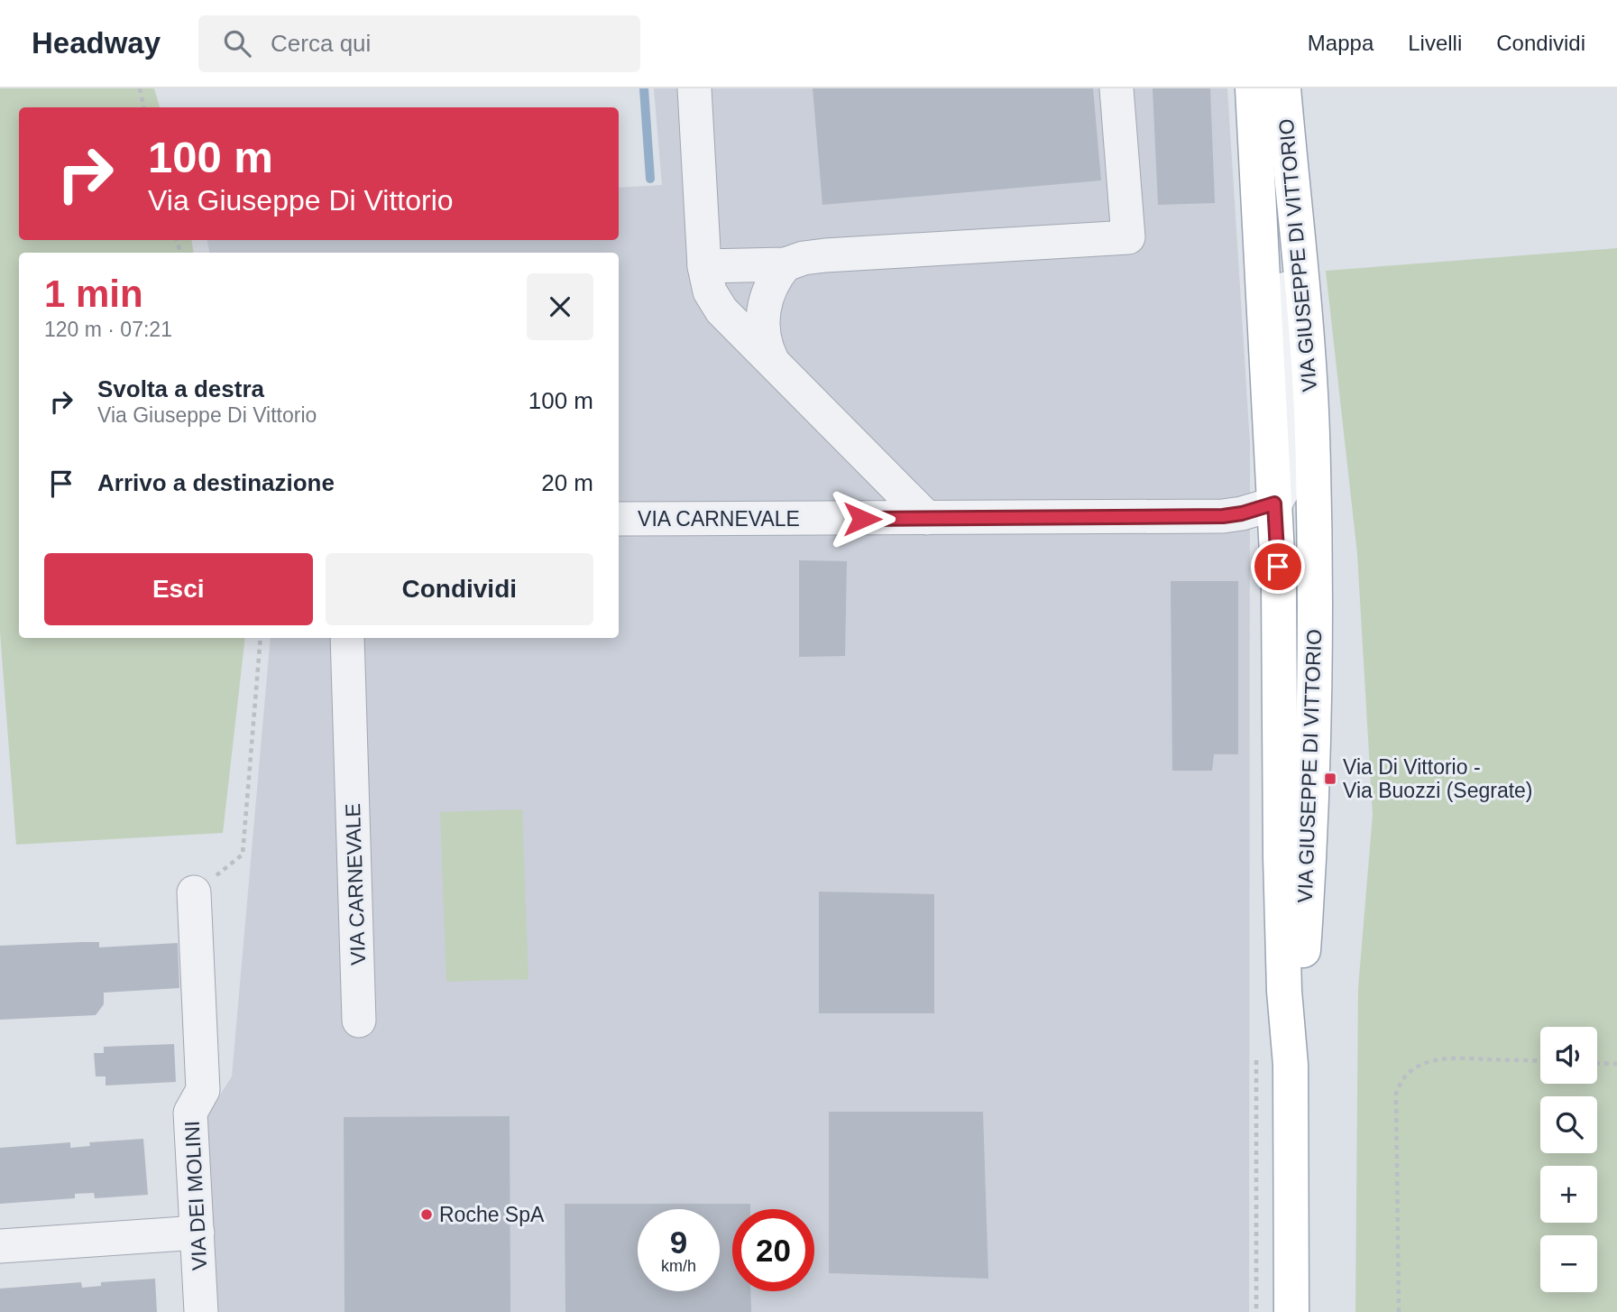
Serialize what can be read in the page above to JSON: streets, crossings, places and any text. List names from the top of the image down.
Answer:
{
  "streets": {
    "main road": ["VIA GIUSEPPE DI VITTORIO"],
    "street": ["VIA CARNEVALE", "VIA DEI MOLINI"]
  },
  "crossings": [
    ["VIA GIUSEPPE DI VITTORIO", "VIA CARNEVALE"]
  ],
  "places": {
    "transit": ["Via Di Vittorio - Via Buozzi (Segrate)"],
    "other": ["Roche SpA"]
  },
  "page": {
    "header": "Headway",
    "search": "Cerca qui",
    "nav": ["Mappa", "Livelli", "Condividi"],
    "turn": ["100 m", "Via Giuseppe Di Vittorio"],
    "heading": ["1 min", "120 m · 07:21"],
    "list": [
      {
        "name": "Svolta a destra",
        "note": "Via Giuseppe Di Vittorio",
        "value": "100 m"
      },
      {
        "name": "Arrivo a destinazione",
        "value": "20 m"
      }
    ],
    "buttons": ["Esci", "Condividi"],
    "map_buttons": ["+", "−"],
    "speed": "9 km/h",
    "limit": "20"
  }
}
